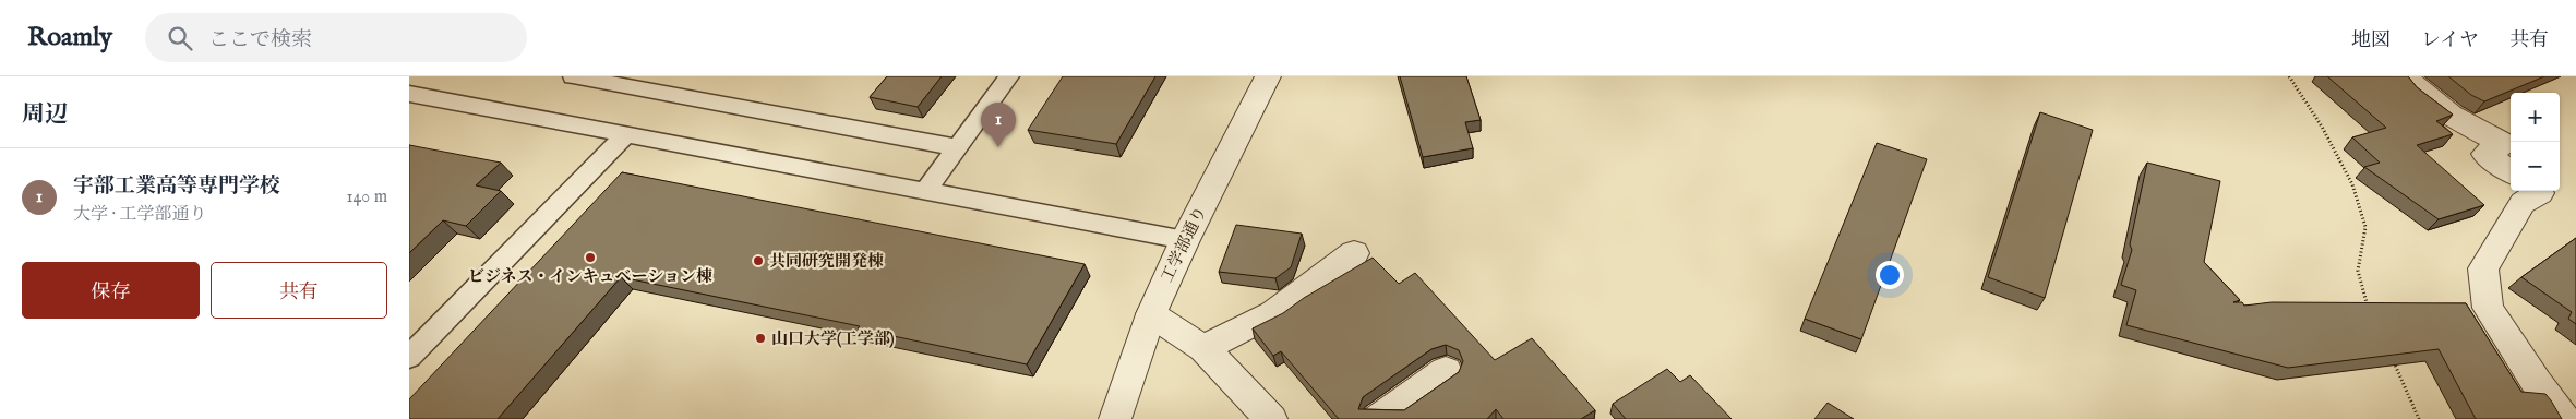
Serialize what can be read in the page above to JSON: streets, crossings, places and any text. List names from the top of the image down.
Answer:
{
  "streets": {
    "street": ["工学部通り"]
  },
  "places": ["ビジネス・インキュベーション棟", "共同研究開発棟", "山口大学(工学部)"],
  "page": {
    "header": "Roamly",
    "search": "ここで検索",
    "nav": ["地図", "レイヤ", "共有"],
    "heading": "周辺",
    "map_buttons": ["+", "−"],
    "pins": "1",
    "list": [
      {
        "mark": "1",
        "name": "宇部工業高等専門学校",
        "note": "大学 · 工学部通り",
        "value": "140 m"
      }
    ],
    "buttons": ["保存", "共有"]
  }
}
